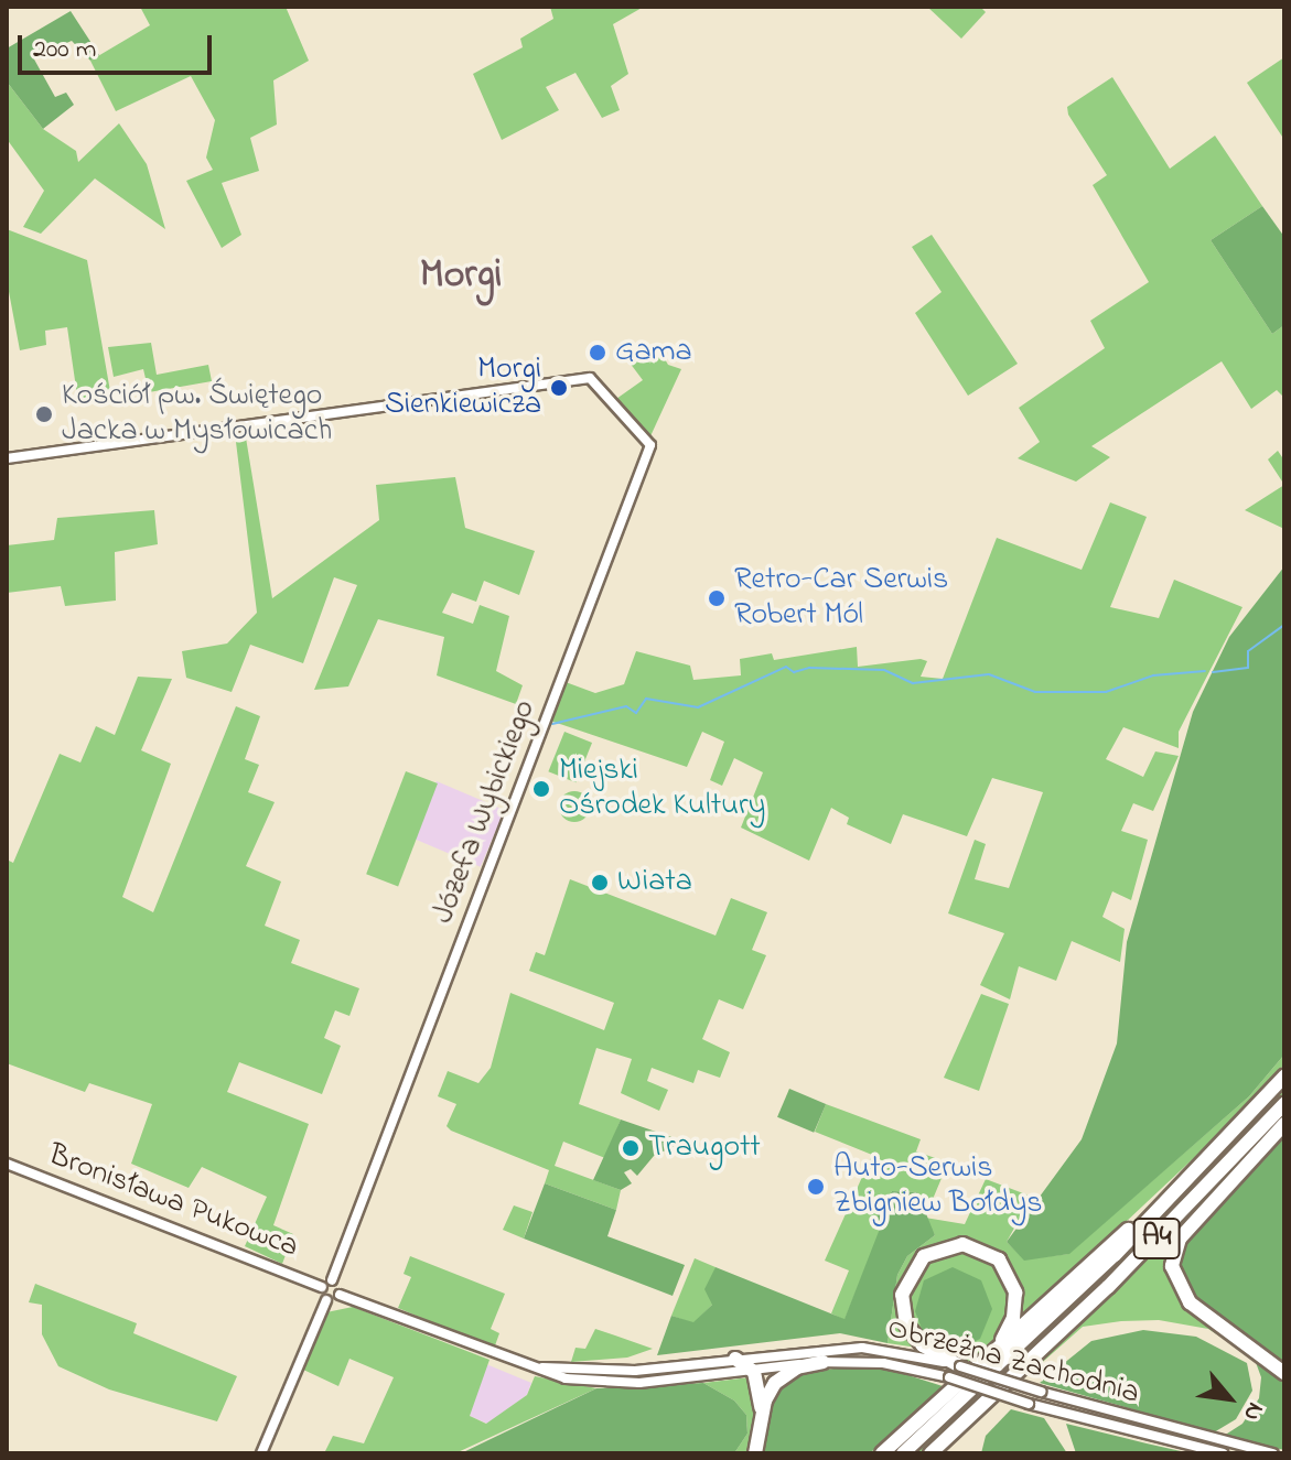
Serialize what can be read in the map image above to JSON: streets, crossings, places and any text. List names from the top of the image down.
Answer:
{
  "streets": {
    "highway": ["A4"],
    "street": ["Józefa Wybickiego", "Bronisława Pukowca", "Obrzeżna Zachodnia"]
  },
  "districts": ["Morgi"],
  "places": [
    "Gama",
    "Morgi Sienkiewicza",
    "Kościół pw. Świętego Jacka w Mysłowicach",
    "Retro-Car Serwis Robert Mól",
    "Miejski Ośrodek Kultury",
    "Wiata",
    "Traugott",
    "Auto-Serwis Zbigniew Bołdys"
  ],
  "scale_bar": "200 m",
  "north": "bottom right"
}
